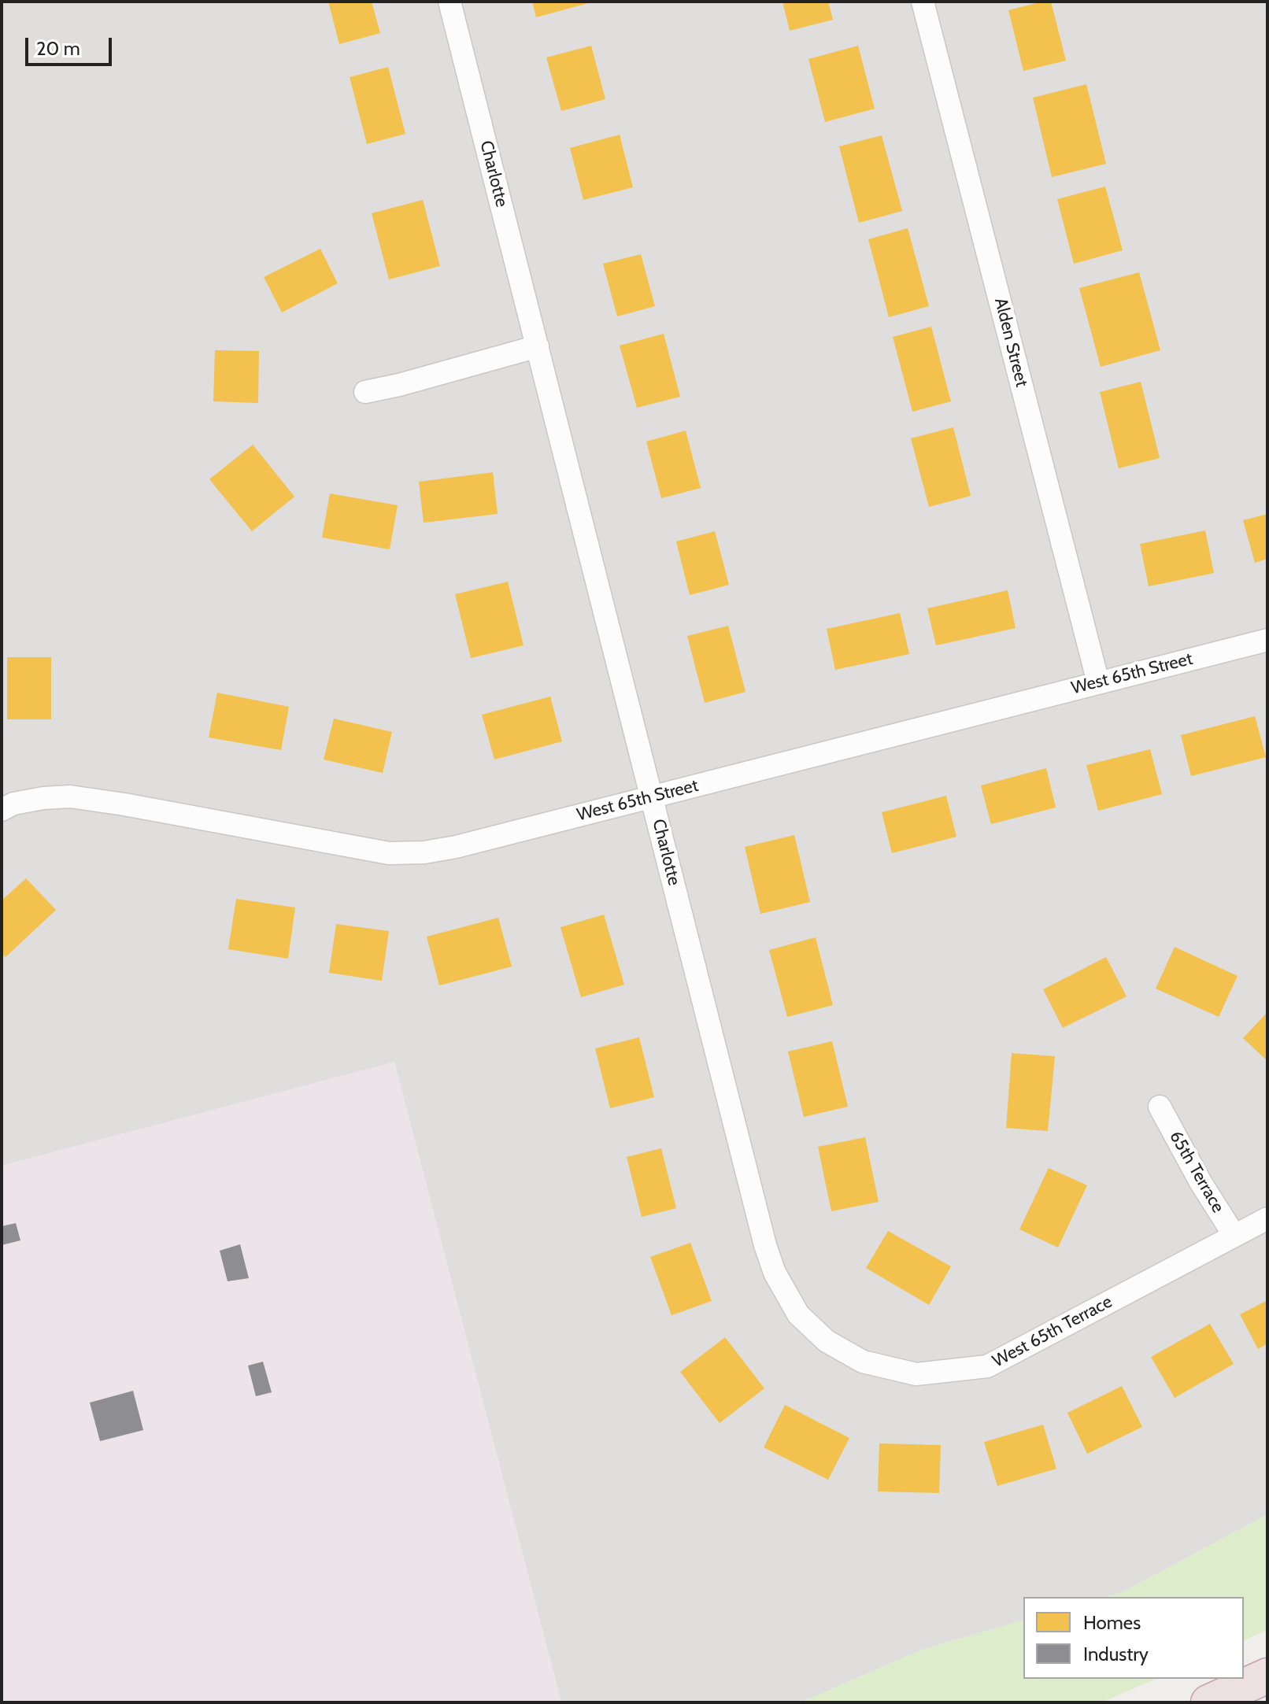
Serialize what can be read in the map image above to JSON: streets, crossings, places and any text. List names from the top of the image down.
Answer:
{
  "streets": {
    "street": [
      "Charlotte",
      "Alden Street",
      "West 65th Street",
      "65th Terrace",
      "West 65th Terrace"
    ]
  },
  "crossings": [
    ["Charlotte", "West 65th Street"],
    ["Charlotte", "West 65th Terrace"],
    ["Alden Street", "West 65th Street"],
    ["65th Terrace", "West 65th Terrace"]
  ],
  "legend": ["Homes", "Industry"],
  "scale_bar": "20 m"
}
